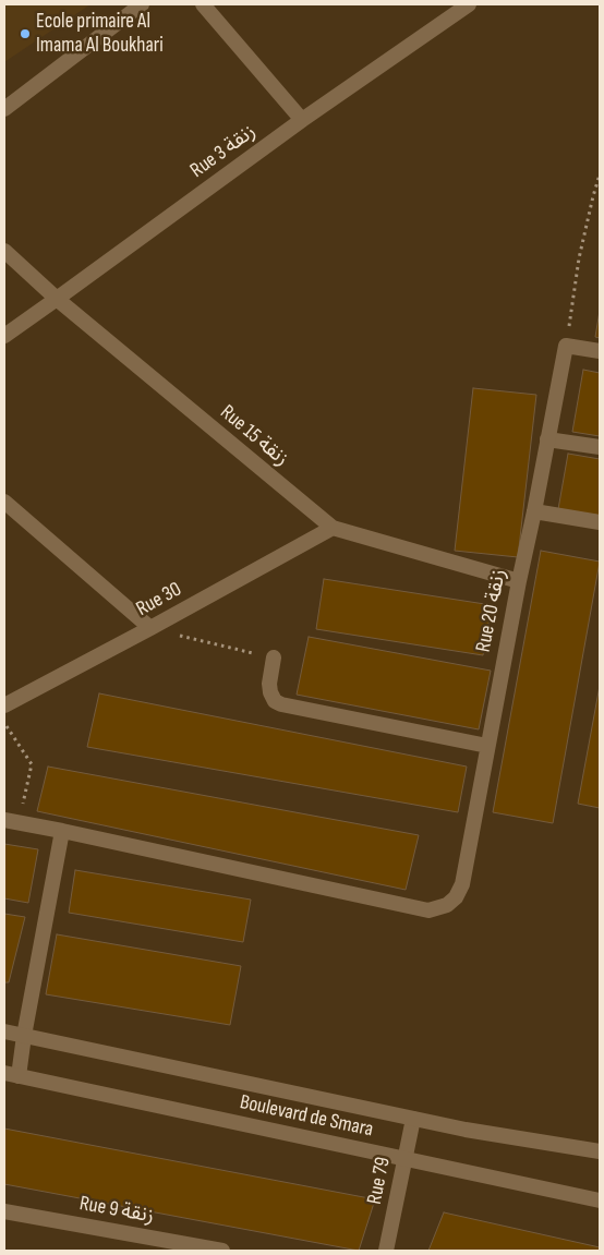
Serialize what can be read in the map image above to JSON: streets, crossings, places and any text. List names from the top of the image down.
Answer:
{
  "streets": {
    "street": [
      "Rue 3 زنقة",
      "Rue 15 زنقة",
      "Rue 30",
      "Rue 20 زنقة",
      "Boulevard de Smara",
      "Rue 79",
      "Rue 9 زنقة"
    ]
  },
  "crossings": [
    ["Rue 3 زنقة", "Rue 15 زنقة"],
    ["Rue 15 زنقة", "Rue 30"],
    ["Rue 15 زنقة", "Rue 20 زنقة"],
    ["Boulevard de Smara", "Rue 79"]
  ],
  "places": ["Ecole primaire Al Imama Al Boukhari"]
}
